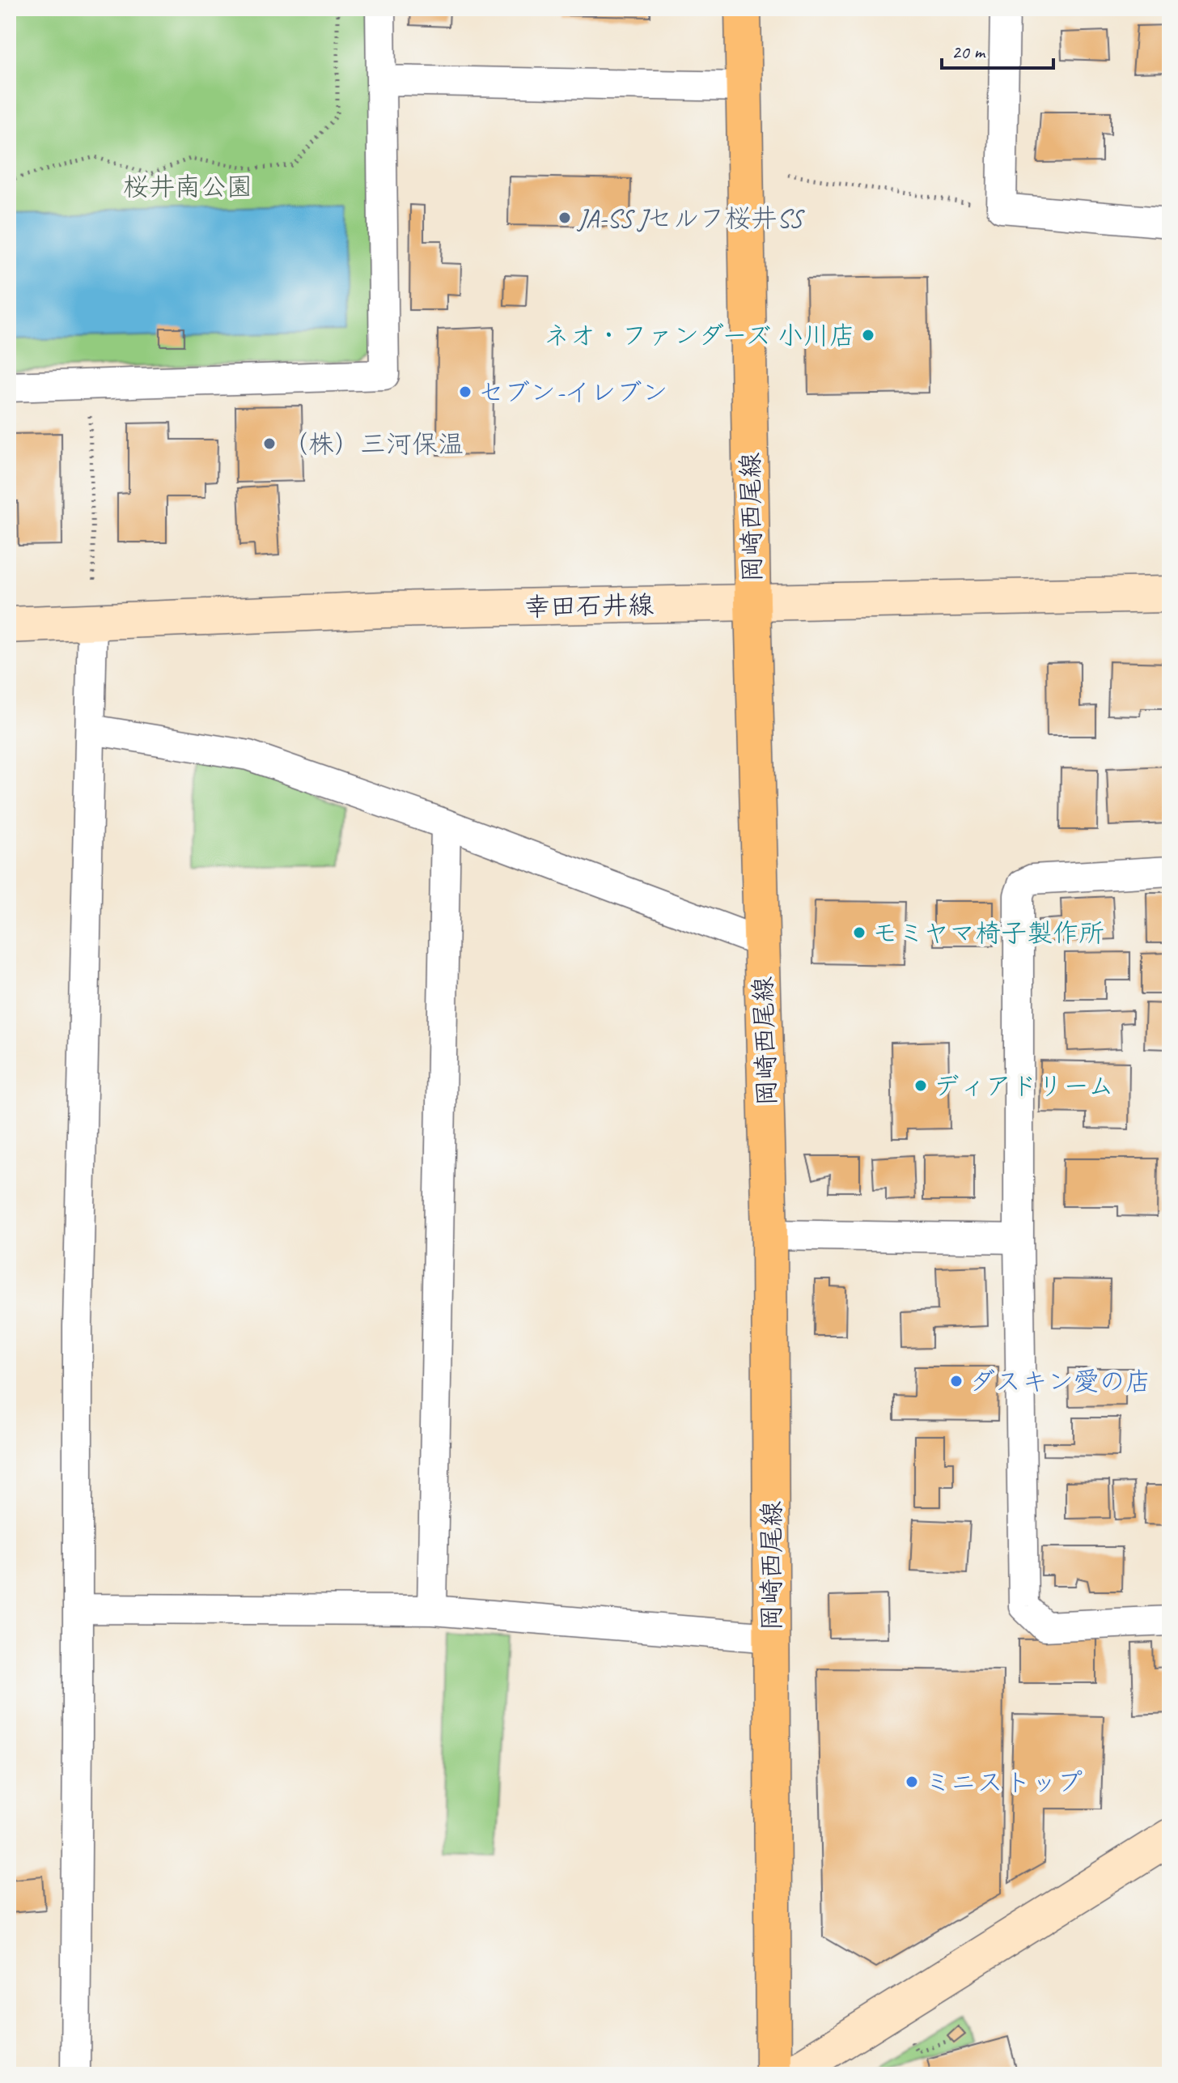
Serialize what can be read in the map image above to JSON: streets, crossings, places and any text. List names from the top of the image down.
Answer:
{
  "streets": {
    "main road": ["岡崎西尾線", "幸田石井線"]
  },
  "crossings": [
    ["岡崎西尾線", "幸田石井線"]
  ],
  "parks": ["桜井南公園"],
  "places": [
    "JA-SS Jセルフ桜井SS",
    "ネオ・ファンダーズ 小川店",
    "セブン-イレブン",
    "（株）三河保温",
    "モミヤマ椅子製作所",
    "ディアドリーム",
    "ダスキン愛の店",
    "ミニストップ"
  ],
  "scale_bar": "20 m"
}
